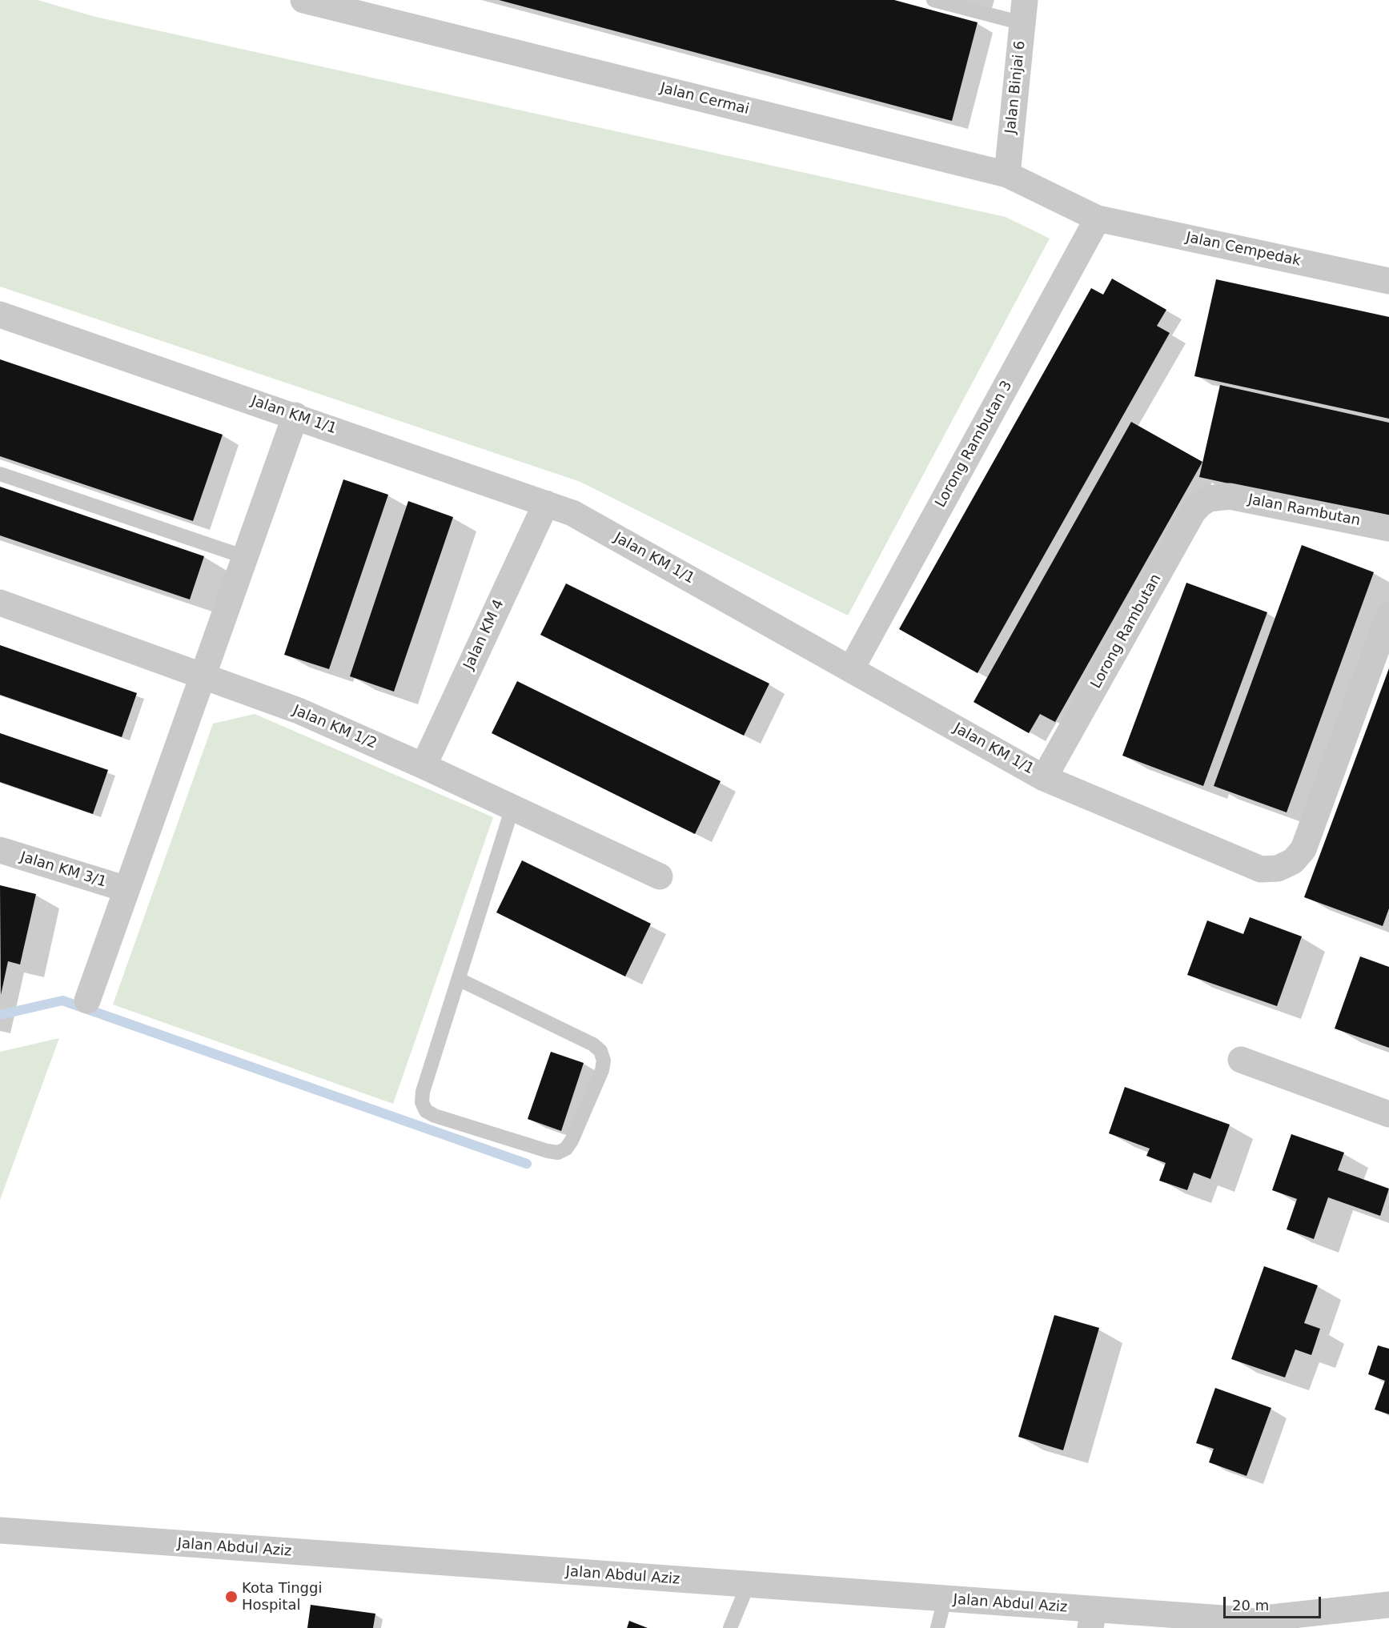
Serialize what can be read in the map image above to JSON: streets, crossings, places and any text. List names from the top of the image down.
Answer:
{
  "streets": {
    "street": [
      "Jalan Binjai 6",
      "Jalan Cermai",
      "Jalan Cempedak",
      "Jalan KM 1/1",
      "Lorong Rambutan 3",
      "Jalan Rambutan",
      "Lorong Rambutan",
      "Jalan KM 4",
      "Jalan KM 1/2",
      "Jalan KM 3/1",
      "Jalan Abdul Aziz"
    ]
  },
  "crossings": [
    ["Jalan Binjai 6", "Jalan Cermai"],
    ["Jalan Cermai", "Jalan Cempedak"],
    ["Jalan Cermai", "Lorong Rambutan 3"],
    ["Jalan Cempedak", "Lorong Rambutan 3"],
    ["Jalan KM 1/1", "Lorong Rambutan 3"],
    ["Jalan KM 1/1", "Lorong Rambutan"],
    ["Jalan KM 1/1", "Jalan KM 4"],
    ["Jalan Rambutan", "Lorong Rambutan"],
    ["Jalan KM 4", "Jalan KM 1/2"]
  ],
  "places": ["Kota Tinggi Hospital"],
  "scale_bar": "20 m"
}
